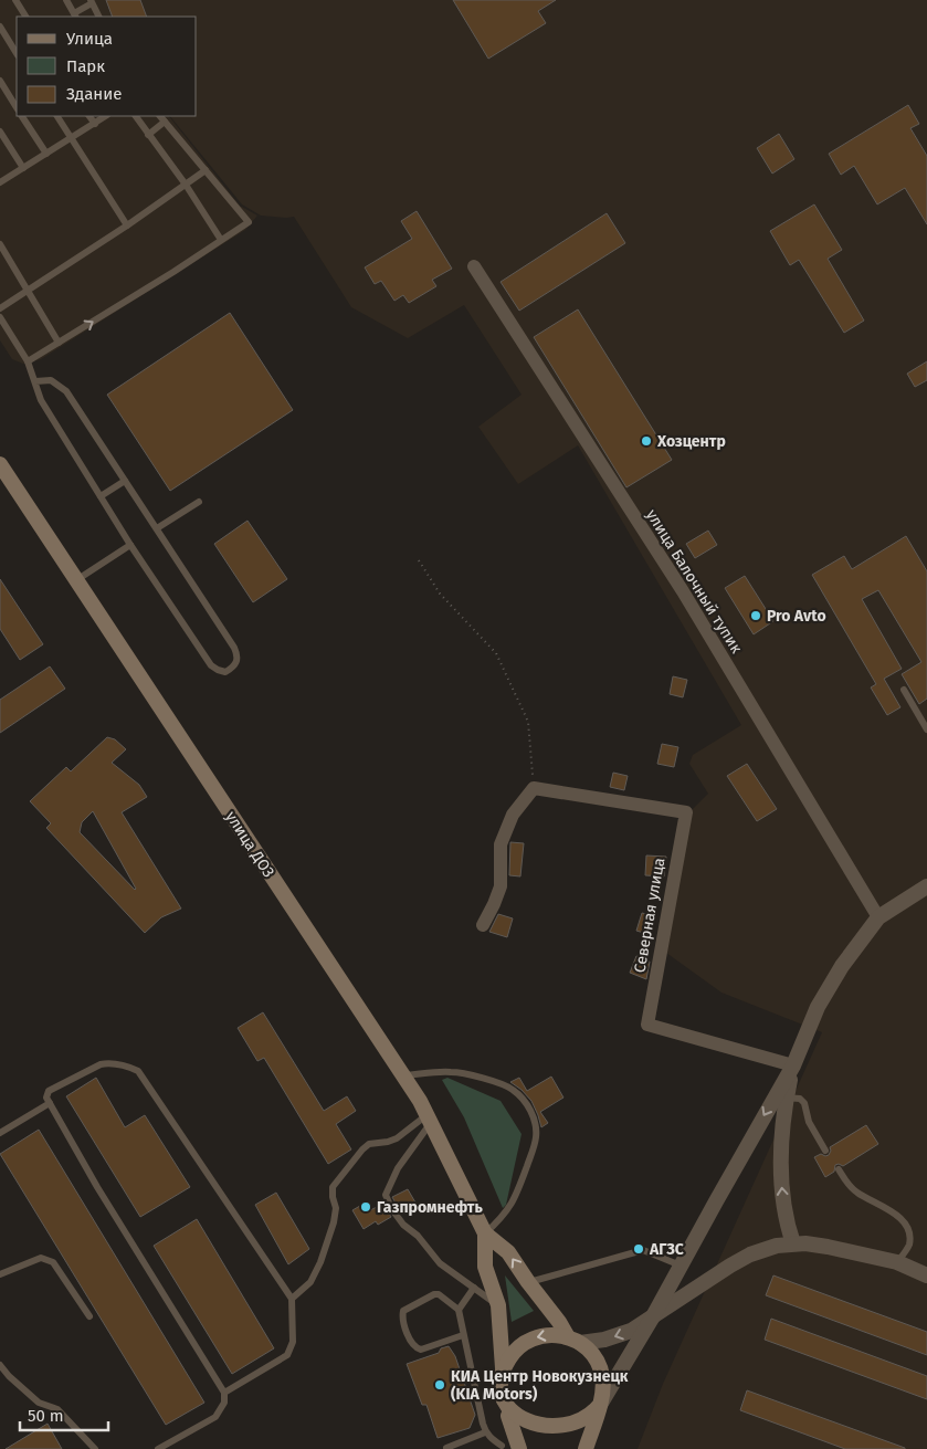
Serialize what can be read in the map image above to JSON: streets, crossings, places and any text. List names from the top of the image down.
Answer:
{
  "streets": {
    "main road": ["улица ДОЗ"],
    "street": ["улица Балочный тупик", "Северная улица"]
  },
  "places": [
    "Хозцентр",
    "Pro Аvto",
    "Газпромнефть",
    "АГЗС",
    "КИА Центр Новокузнецк (KIA Motors)"
  ],
  "legend": ["Улица", "Парк", "Здание"],
  "scale_bar": "50 m"
}
